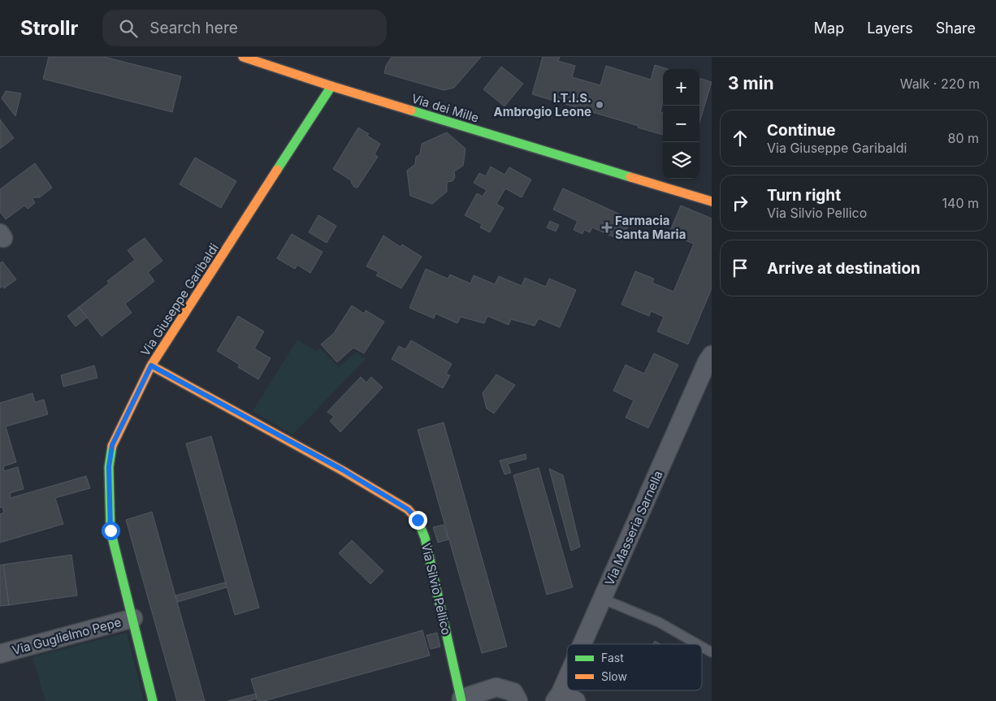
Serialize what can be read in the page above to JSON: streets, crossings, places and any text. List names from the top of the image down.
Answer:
{
  "streets": {
    "street": [
      "Via dei Mille",
      "Via Giuseppe Garibaldi",
      "Via Masseria Sarnella",
      "Via Silvio Pellico",
      "Via Guglielmo Pepe"
    ]
  },
  "crossings": [
    ["Via dei Mille", "Via Giuseppe Garibaldi"],
    ["Via Giuseppe Garibaldi", "Via Silvio Pellico"],
    ["Via Giuseppe Garibaldi", "Via Guglielmo Pepe"]
  ],
  "places": {
    "other": ["I.T.I.S. Ambrogio Leone"],
    "health": ["Farmacia Santa Maria"]
  },
  "legend": ["Fast", "Slow"],
  "page": {
    "header": "Strollr",
    "search": "Search here",
    "nav": ["Map", "Layers", "Share"],
    "heading": ["3 min", "Walk · 220 m"],
    "map_buttons": ["+", "−"],
    "list": [
      ["Continue", "Via Giuseppe Garibaldi", "80 m"],
      ["Turn right", "Via Silvio Pellico", "140 m"],
      "Arrive at destination"
    ]
  }
}
